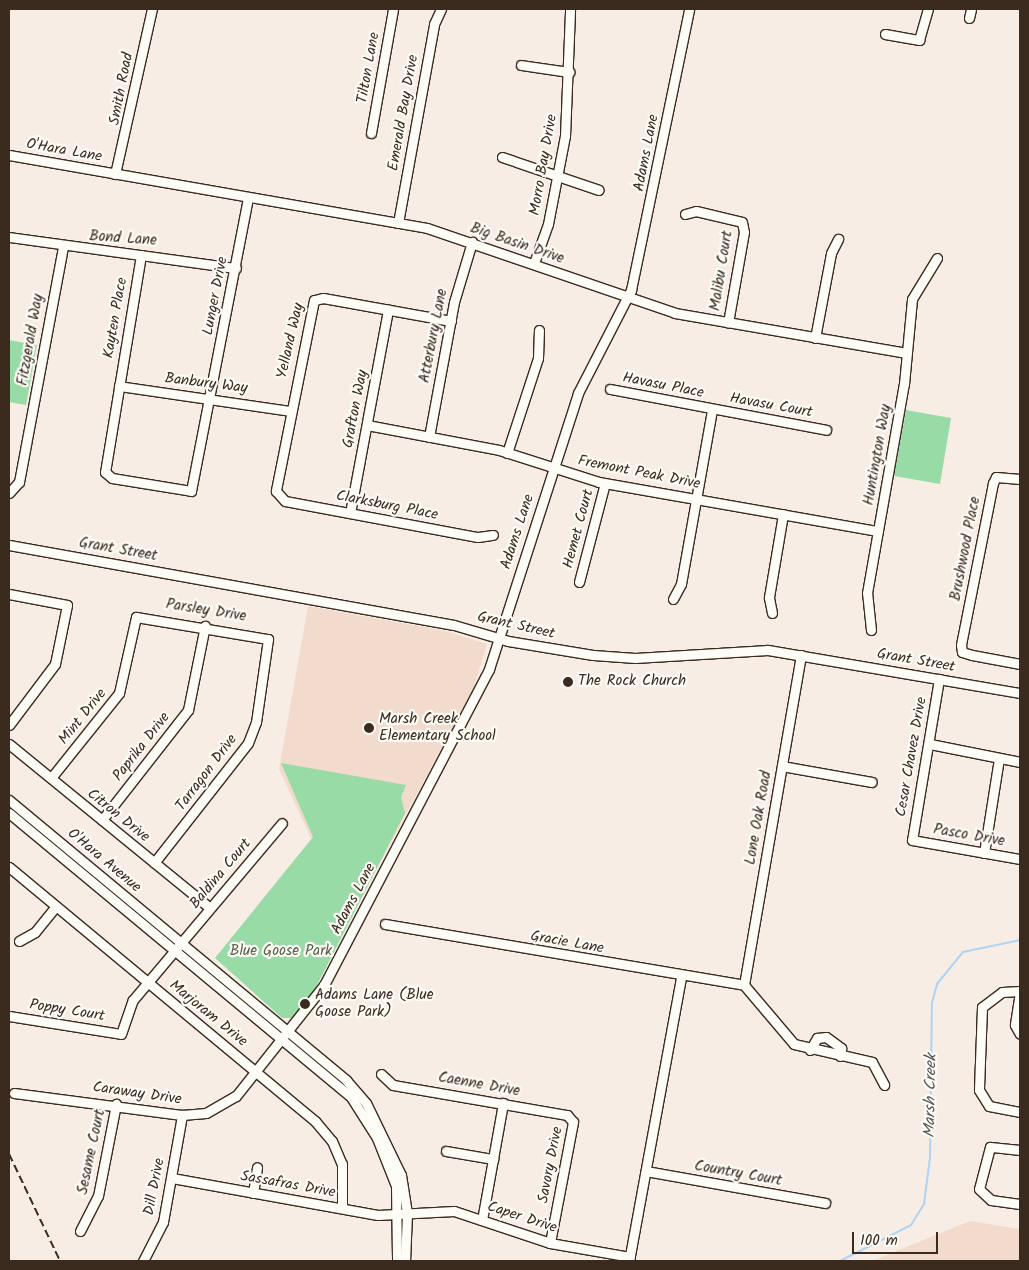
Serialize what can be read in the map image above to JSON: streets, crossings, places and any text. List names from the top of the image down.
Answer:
{
  "streets": {
    "street": [
      "Tilton Lane",
      "Smith Road",
      "Emerald Bay Drive",
      "O'Hara Lane",
      "Adams Lane",
      "Morro Bay Drive",
      "Bond Lane",
      "Big Basin Drive",
      "Malibu Court",
      "Lunger Drive",
      "Kayten Place",
      "Atterbury Lane",
      "Fitzgerald Way",
      "Yelland Way",
      "Banbury Way",
      "Havasu Place",
      "Havasu Court",
      "Grafton Way",
      "Huntington Way",
      "Fremont Peak Drive",
      "Clarksburg Place",
      "Hemet Court",
      "Brushwood Place",
      "Grant Street",
      "Parsley Drive",
      "Mint Drive",
      "Paprika Drive",
      "Cesar Chavez Drive",
      "Tarragon Drive",
      "Citron Drive",
      "Lone Oak Road",
      "Pasco Drive",
      "O'Hara Avenue",
      "Baldina Court",
      "Gracie Lane",
      "Poppy Court",
      "Marjoram Drive",
      "Caenne Drive",
      "Caraway Drive",
      "Sesame Court",
      "Savory Drive",
      "Country Court",
      "Sassafras Drive",
      "Dill Drive",
      "Caper Drive"
    ]
  },
  "crossings": [
    ["Smith Road", "O'Hara Lane"],
    ["Smith Road", "Big Basin Drive"],
    ["Emerald Bay Drive", "Big Basin Drive"],
    ["O'Hara Lane", "Big Basin Drive"],
    ["Adams Lane", "Big Basin Drive"],
    ["Adams Lane", "Fremont Peak Drive"],
    ["Adams Lane", "Grant Street"],
    ["Adams Lane", "O'Hara Avenue"],
    ["Adams Lane", "Caraway Drive"],
    ["Morro Bay Drive", "Big Basin Drive"],
    ["Bond Lane", "Lunger Drive"],
    ["Bond Lane", "Kayten Place"],
    ["Bond Lane", "Fitzgerald Way"],
    ["Big Basin Drive", "Malibu Court"],
    ["Big Basin Drive", "Lunger Drive"],
    ["Big Basin Drive", "Atterbury Lane"],
    ["Big Basin Drive", "Huntington Way"],
    ["Lunger Drive", "Kayten Place"],
    ["Lunger Drive", "Banbury Way"],
    ["Kayten Place", "Banbury Way"],
    ["Atterbury Lane", "Yelland Way"],
    ["Atterbury Lane", "Fremont Peak Drive"],
    ["Yelland Way", "Banbury Way"],
    ["Yelland Way", "Grafton Way"],
    ["Yelland Way", "Clarksburg Place"],
    ["Havasu Place", "Havasu Court"],
    ["Grafton Way", "Fremont Peak Drive"],
    ["Grafton Way", "Clarksburg Place"],
    ["Huntington Way", "Fremont Peak Drive"],
    ["Fremont Peak Drive", "Hemet Court"],
    ["Grant Street", "Cesar Chavez Drive"],
    ["Grant Street", "Lone Oak Road"],
    ["Parsley Drive", "Mint Drive"],
    ["Parsley Drive", "Paprika Drive"],
    ["Parsley Drive", "Tarragon Drive"],
    ["Mint Drive", "Citron Drive"],
    ["Paprika Drive", "Citron Drive"],
    ["Cesar Chavez Drive", "Pasco Drive"],
    ["Tarragon Drive", "Citron Drive"],
    ["Citron Drive", "Baldina Court"],
    ["Lone Oak Road", "Gracie Lane"],
    ["O'Hara Avenue", "Baldina Court"],
    ["O'Hara Avenue", "Caraway Drive"],
    ["O'Hara Avenue", "Sassafras Drive"],
    ["O'Hara Avenue", "Caper Drive"],
    ["Baldina Court", "Poppy Court"],
    ["Baldina Court", "Marjoram Drive"],
    ["Marjoram Drive", "Caraway Drive"],
    ["Marjoram Drive", "Sassafras Drive"],
    ["Caenne Drive", "Savory Drive"],
    ["Caraway Drive", "Sesame Court"],
    ["Caraway Drive", "Dill Drive"],
    ["Savory Drive", "Caper Drive"],
    ["Sassafras Drive", "Dill Drive"],
    ["Sassafras Drive", "Caper Drive"]
  ],
  "water": ["Marsh Creek"],
  "parks": ["Blue Goose Park"],
  "places": ["The Rock Church", "Marsh Creek Elementary School", "Adams Lane (Blue Goose Park)"],
  "scale_bar": "100 m"
}
